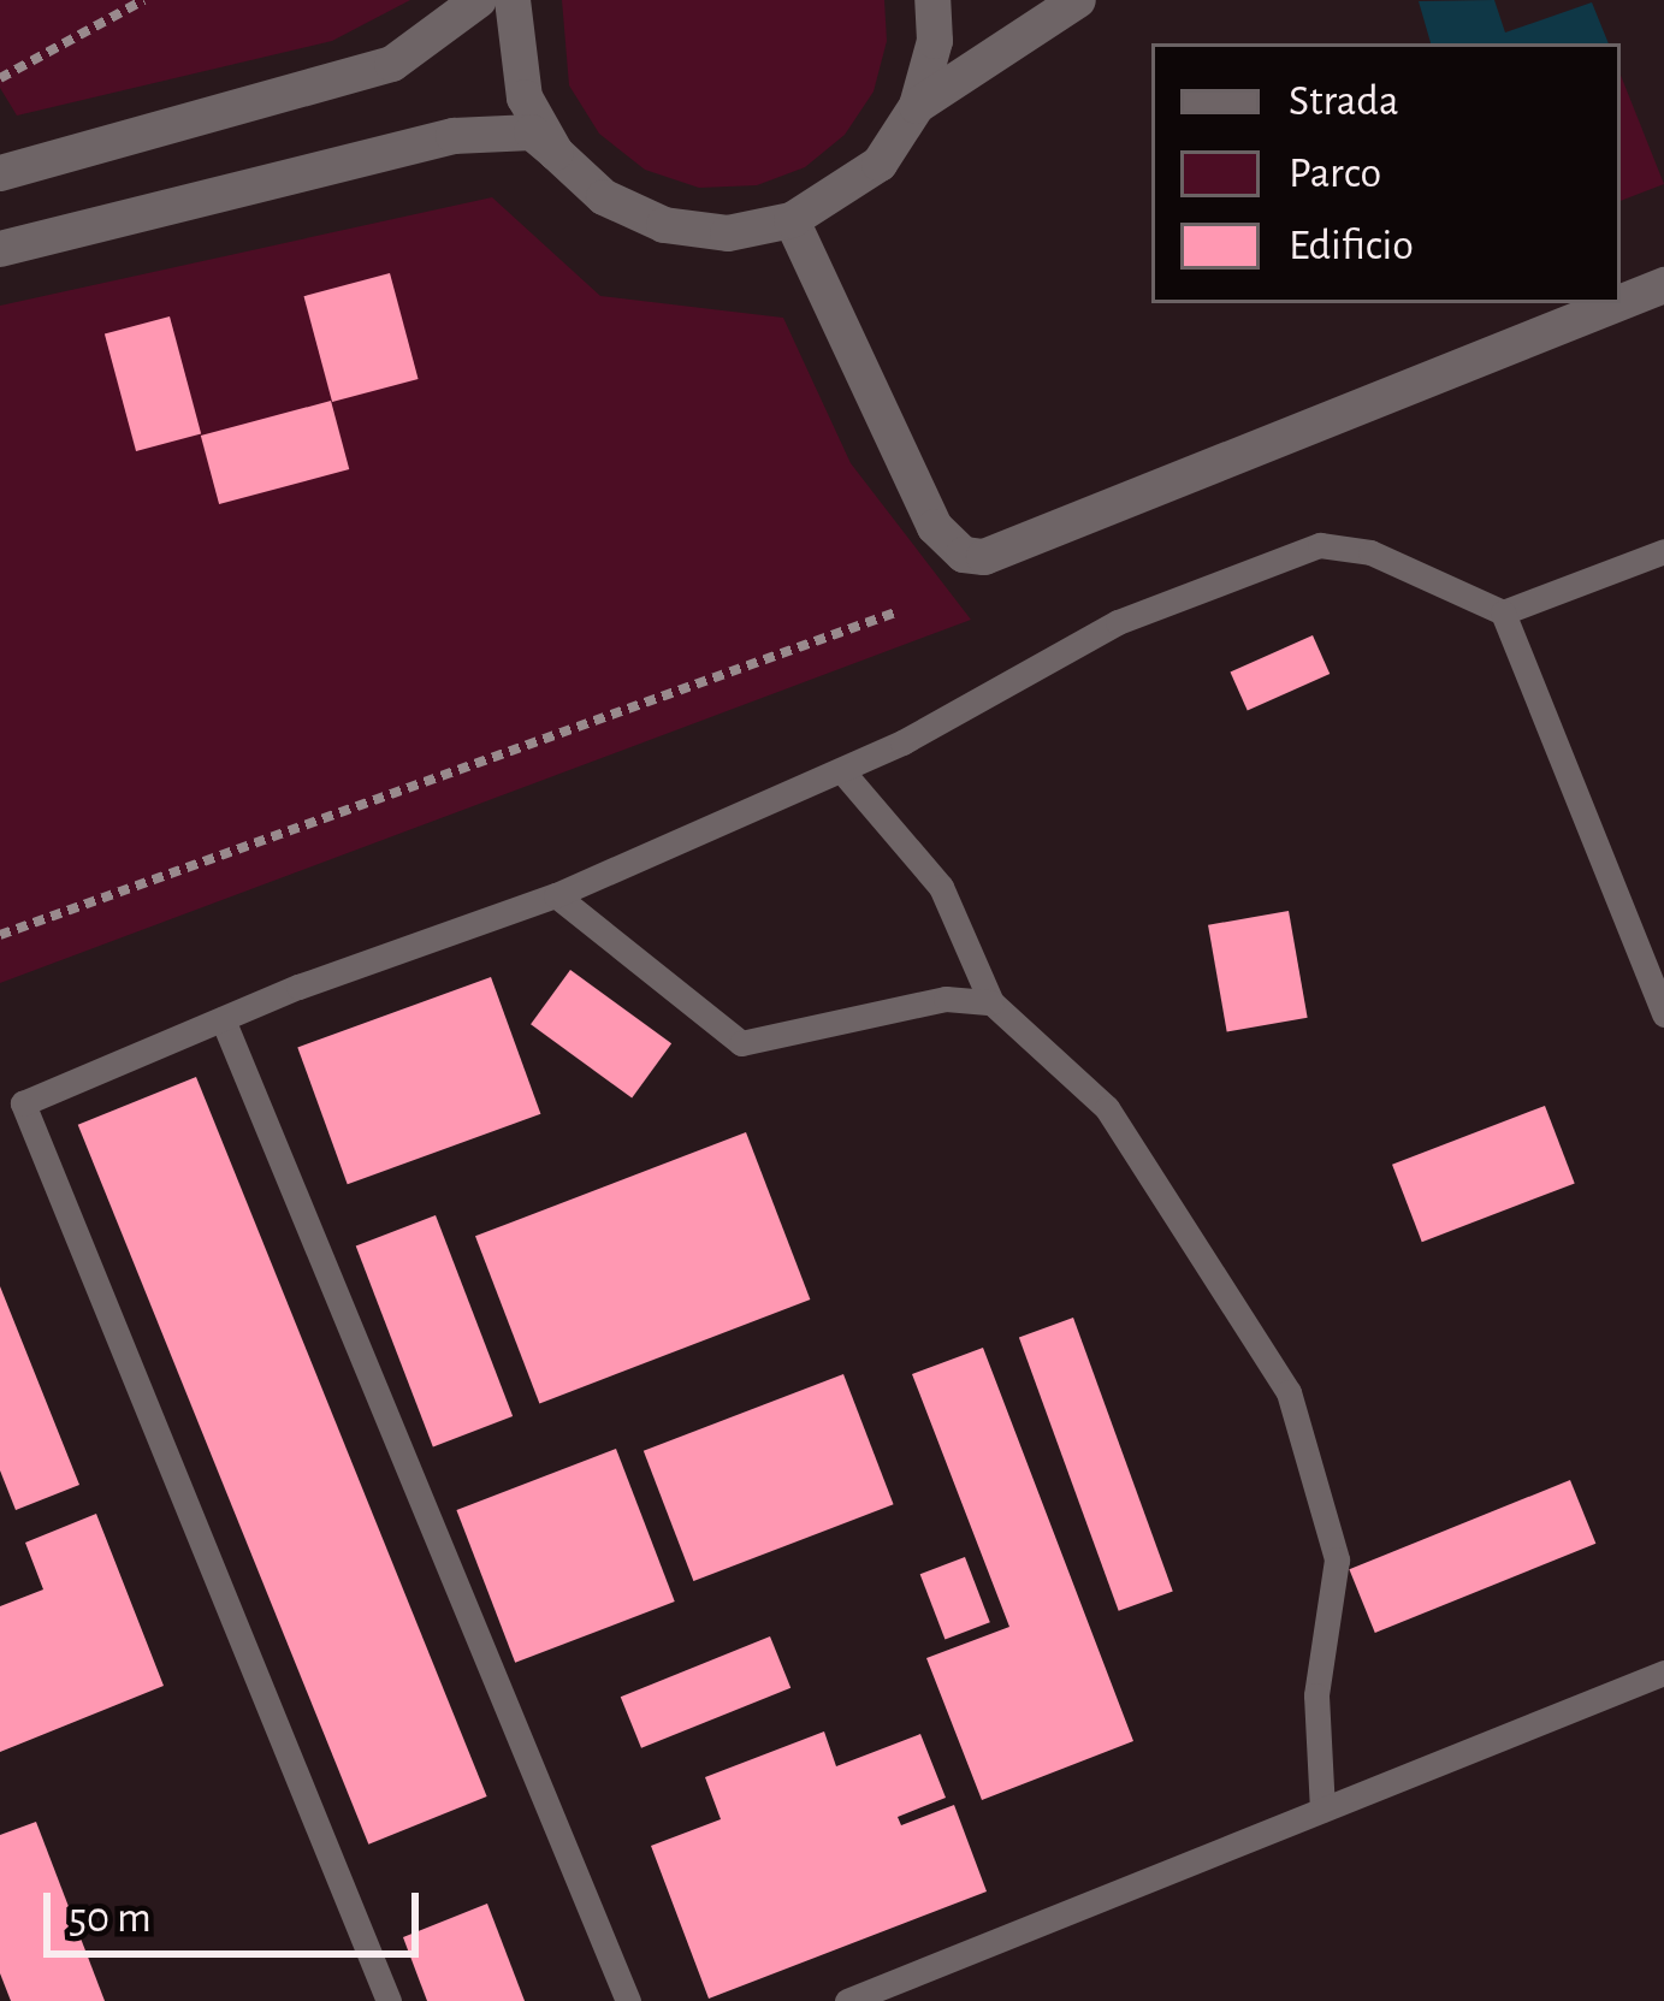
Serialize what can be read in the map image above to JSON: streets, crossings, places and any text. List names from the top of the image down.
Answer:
{
  "legend": ["Strada", "Parco", "Edificio"],
  "scale_bar": "50 m"
}
